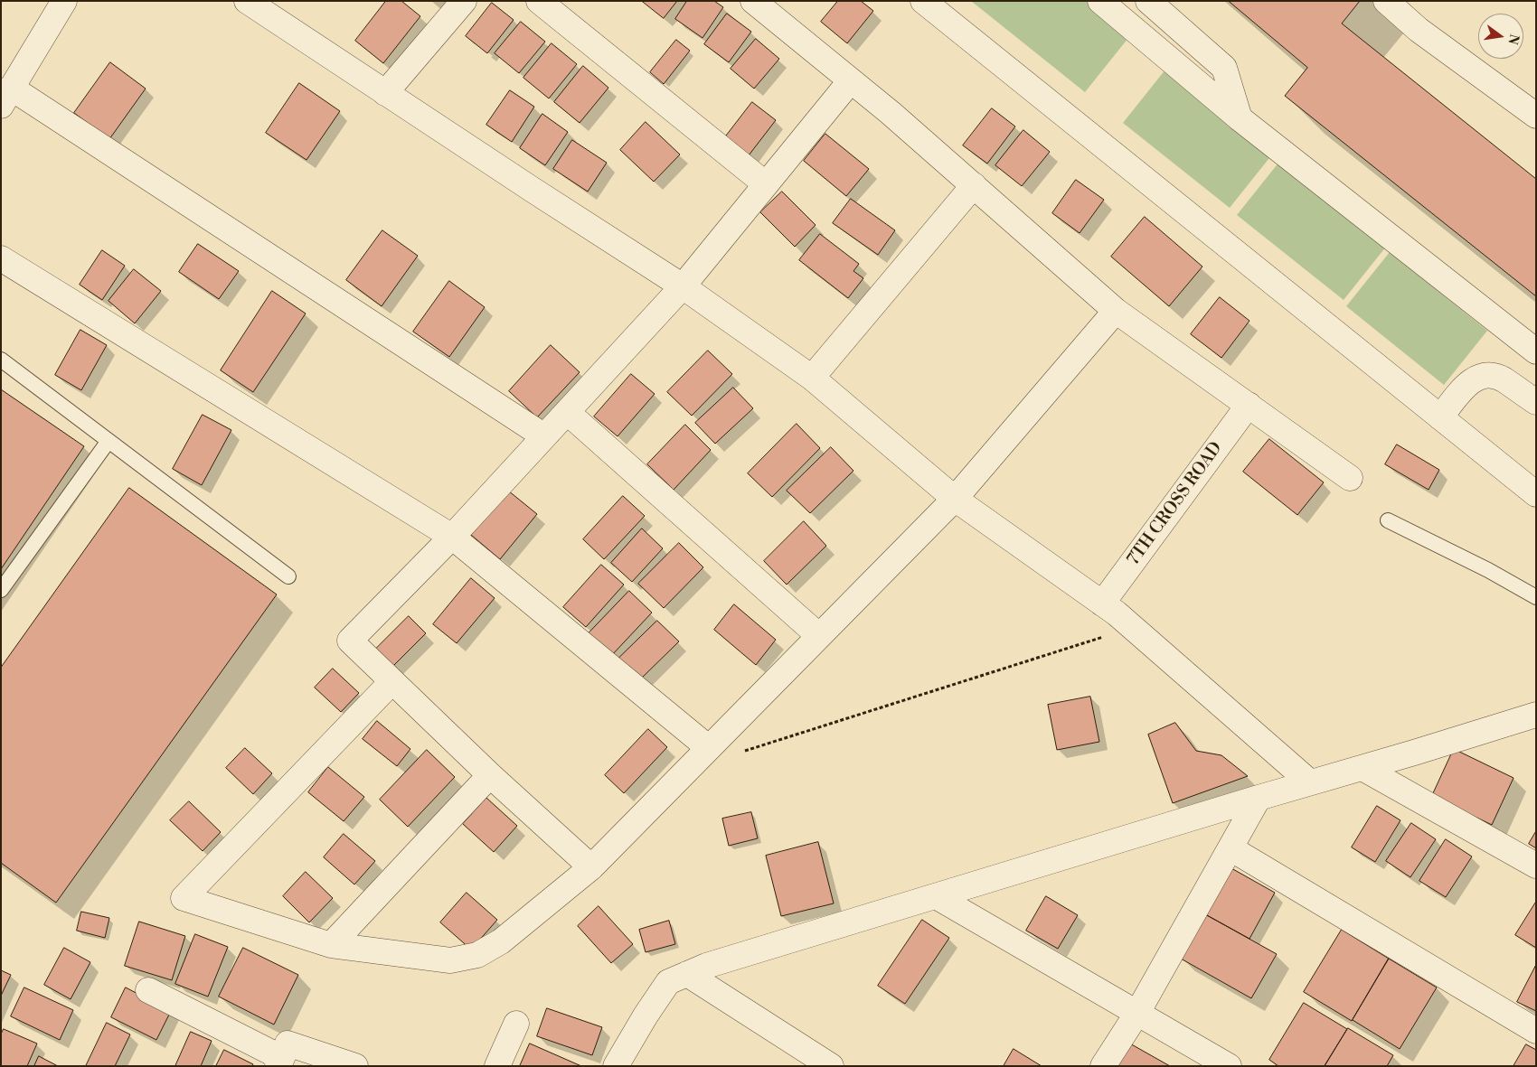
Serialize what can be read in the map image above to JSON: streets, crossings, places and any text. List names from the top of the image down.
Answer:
{
  "streets": {
    "street": ["7TH CROSS ROAD"]
  },
  "north": "right"
}
